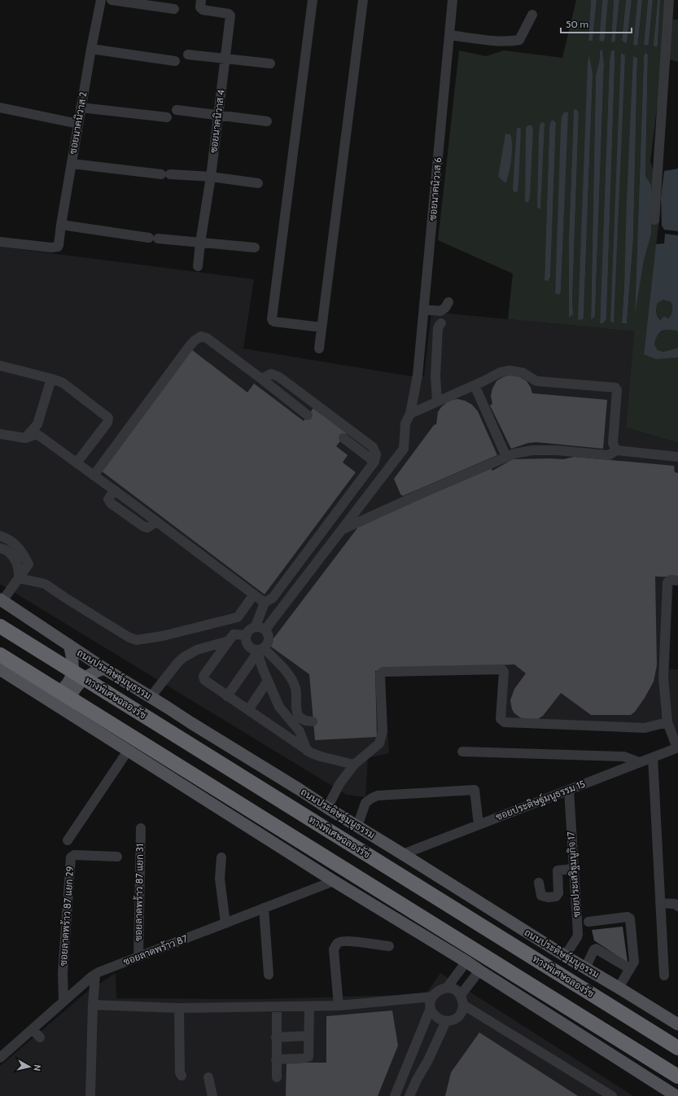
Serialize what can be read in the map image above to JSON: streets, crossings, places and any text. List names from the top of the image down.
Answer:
{
  "streets": {
    "highway": ["ทางพิเศษฉลองรัช"],
    "main road": ["ถนนประดิษฐ์มนูธรรม"],
    "street": [
      "ซอยนาคนิวาส 4",
      "ซอยนาคนิวาส 2",
      "ซอยนาคนิวาส 6",
      "ซอยประดิษฐ์มนูธรรม 15",
      "ซอยประเสริฐมนูกิจ 17",
      "ซอยลาดพร้าว 87 แยก 31",
      "ซอยลาดพร้าว 87 แยก 29",
      "ซอยลาดพร้าว 87"
    ]
  },
  "crossings": [
    ["ถนนประดิษฐ์มนูธรรม", "ซอยประดิษฐ์มนูธรรม 15"],
    ["ถนนประดิษฐ์มนูธรรม", "ซอยประเสริฐมนูกิจ 17"],
    ["ซอยประดิษฐ์มนูธรรม 15", "ซอยประเสริฐมนูกิจ 17"],
    ["ซอยลาดพร้าว 87 แยก 31", "ซอยลาดพร้าว 87"],
    ["ซอยลาดพร้าว 87 แยก 29", "ซอยลาดพร้าว 87"]
  ],
  "scale_bar": "50 m",
  "north": "right"
}
